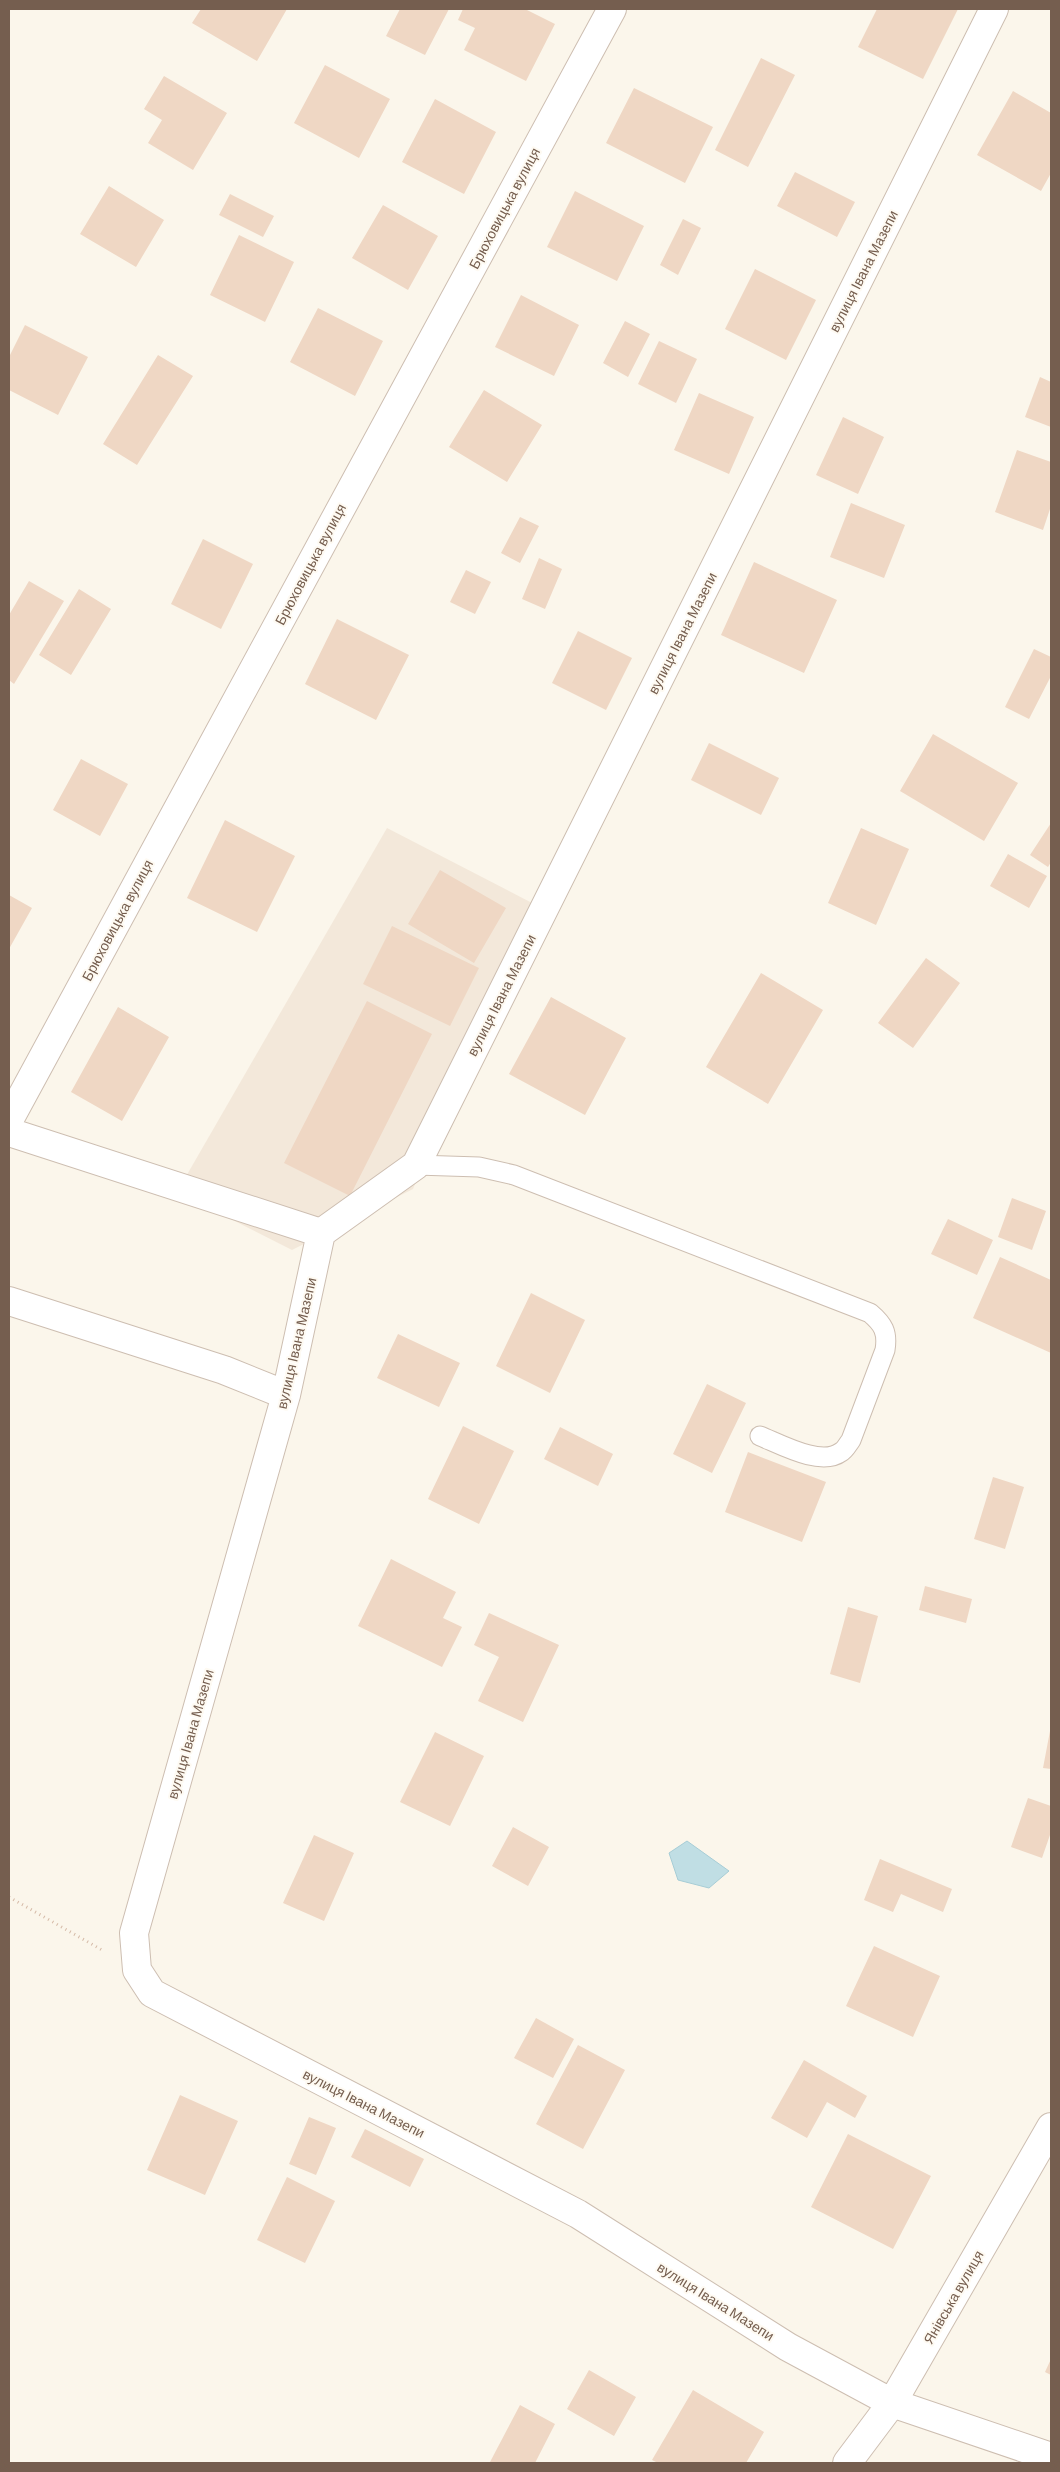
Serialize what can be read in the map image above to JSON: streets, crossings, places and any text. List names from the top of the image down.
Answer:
{
  "streets": {
    "street": ["Брюховицька вулиця", "вулиця Івана Мазепи", "Янівська вулиця"]
  },
  "crossings": [
    ["вулиця Івана Мазепи", "Янівська вулиця"]
  ]
}
